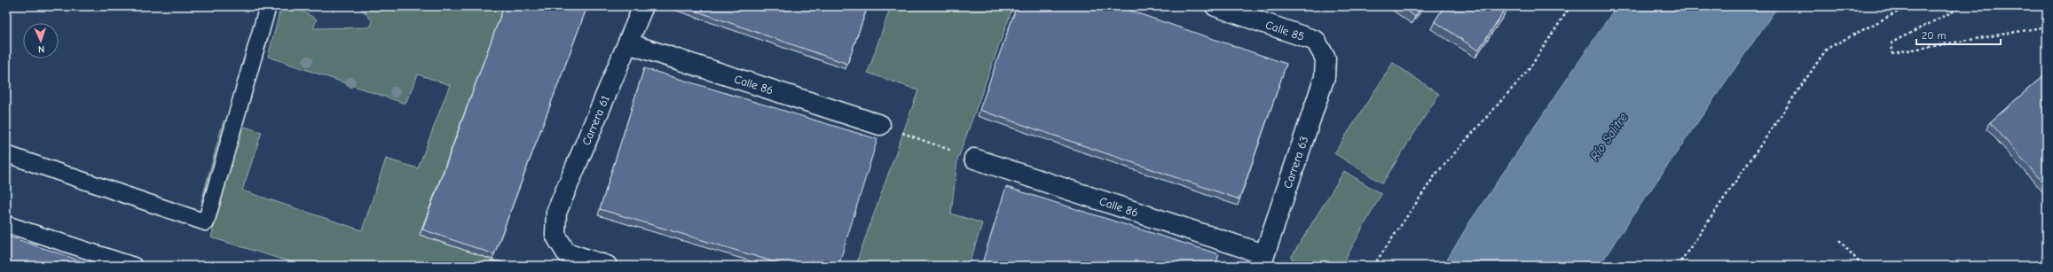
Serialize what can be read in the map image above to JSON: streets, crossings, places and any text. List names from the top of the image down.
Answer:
{
  "streets": {
    "street": [
      "Calle 85",
      "Calle 86",
      "Carrera 61",
      "Carrera 63"
    ]
  },
  "crossings": [
    ["Calle 85", "Carrera 63"],
    ["Calle 86", "Carrera 61"],
    ["Calle 86", "Carrera 63"]
  ],
  "water": ["Río Salitre"],
  "scale_bar": "20 m",
  "north": "bottom"
}
